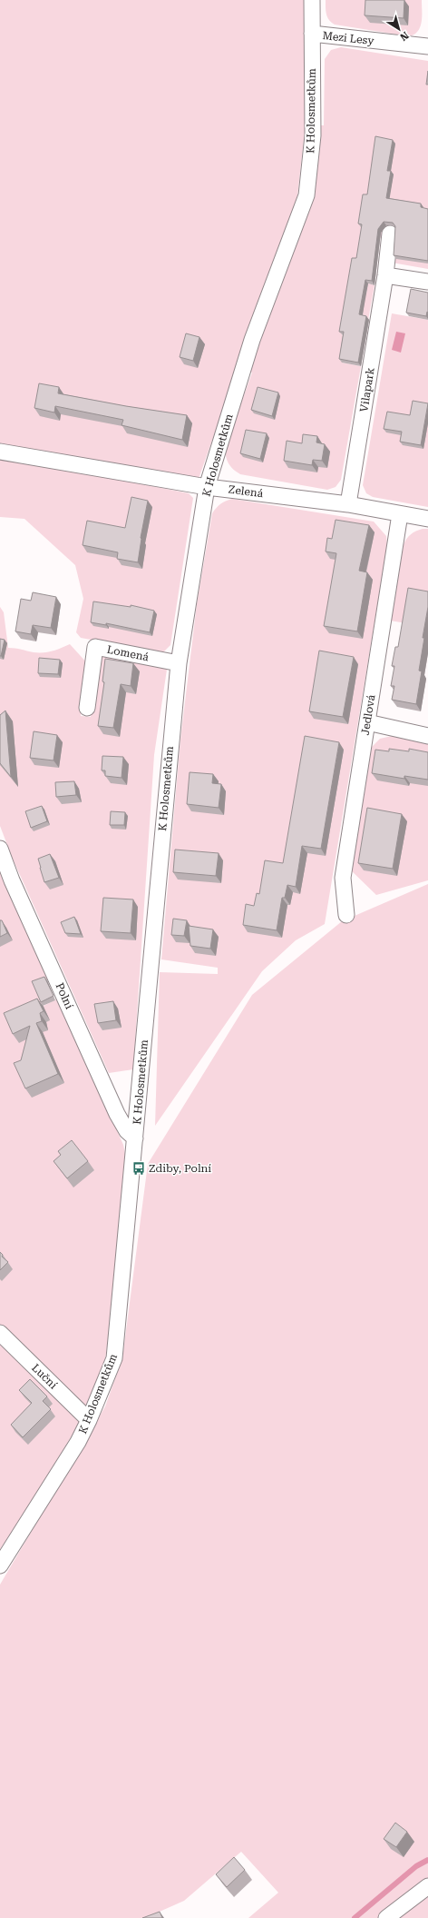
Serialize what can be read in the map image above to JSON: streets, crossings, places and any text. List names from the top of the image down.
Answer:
{
  "streets": {
    "street": [
      "Mezi Lesy",
      "K Holosmetkům",
      "Vilapark",
      "Zelená",
      "Lomená",
      "Jedlová",
      "Polní",
      "Luční"
    ]
  },
  "crossings": [
    ["Mezi Lesy", "K Holosmetkům"],
    ["K Holosmetkům", "Zelená"],
    ["K Holosmetkům", "Lomená"],
    ["K Holosmetkům", "Polní"],
    ["K Holosmetkům", "Luční"],
    ["Vilapark", "Zelená"],
    ["Zelená", "Jedlová"]
  ],
  "places": {
    "bus stop": ["Zdiby, Polní"]
  },
  "north": "bottom right"
}
